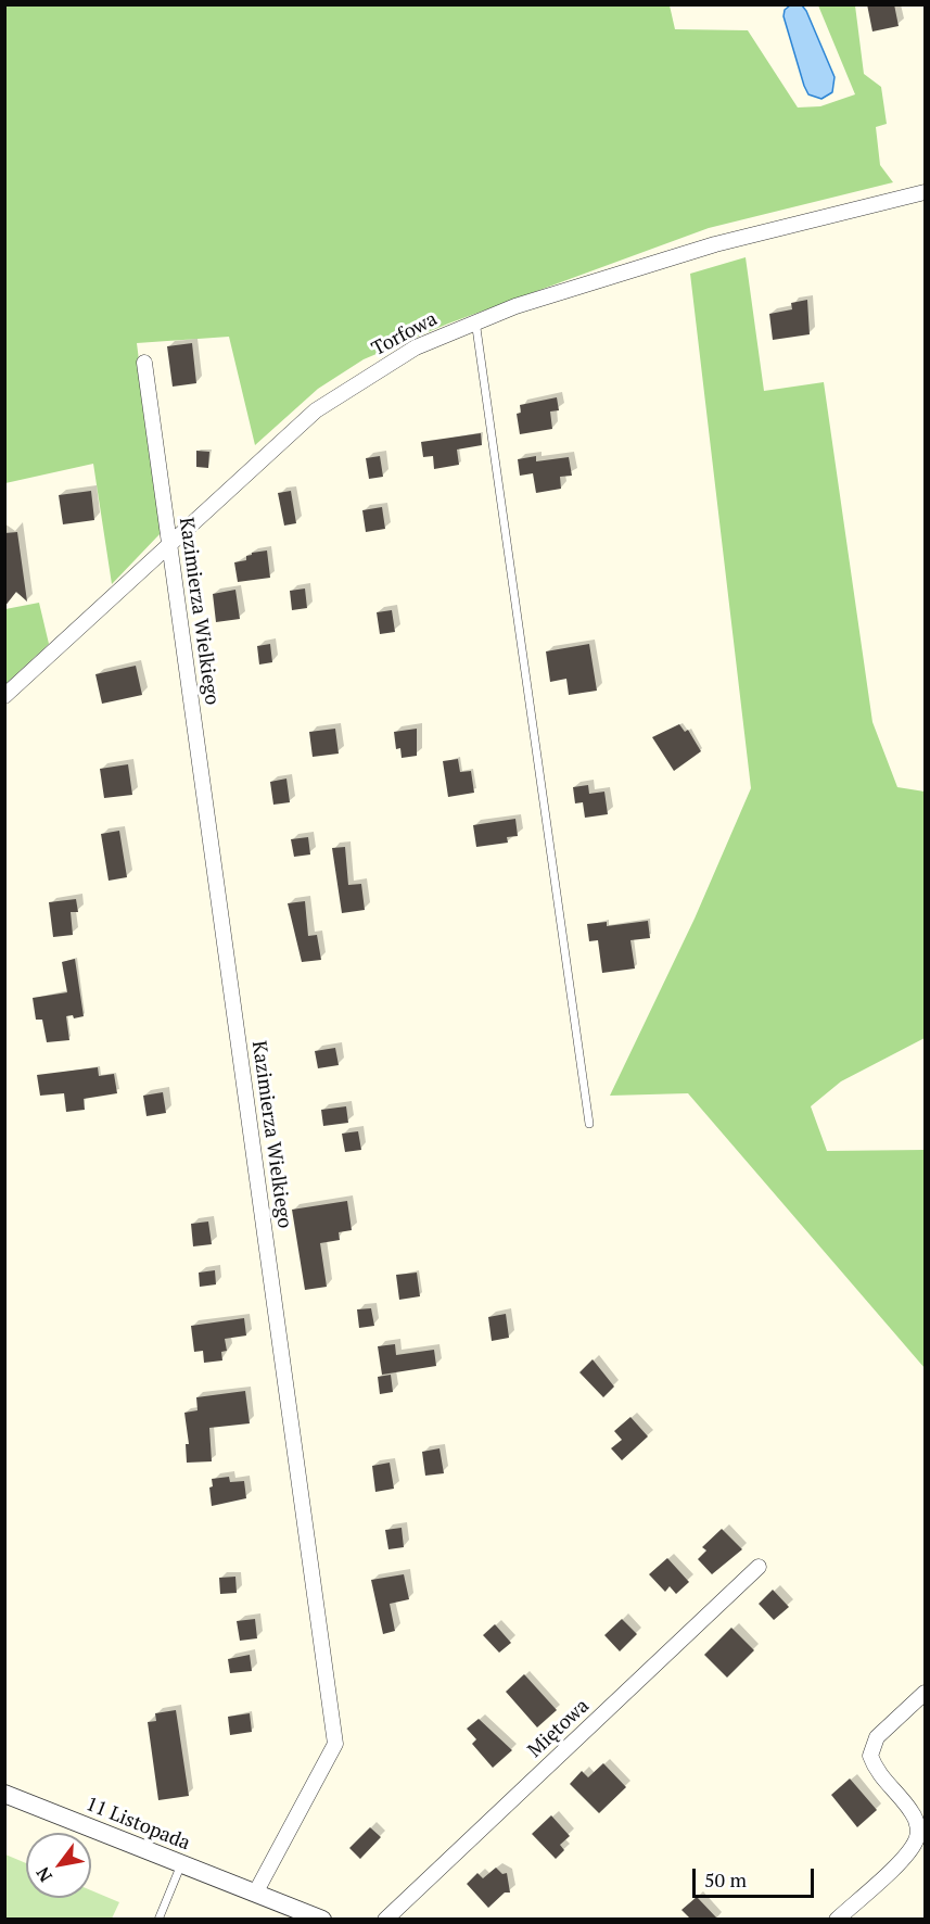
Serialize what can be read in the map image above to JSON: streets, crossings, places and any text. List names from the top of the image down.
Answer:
{
  "streets": {
    "street": [
      "Torfowa",
      "Kazimierza Wielkiego",
      "Miętowa",
      "11 Listopada"
    ]
  },
  "crossings": [
    ["Torfowa", "Kazimierza Wielkiego"],
    ["Kazimierza Wielkiego", "11 Listopada"]
  ],
  "scale_bar": "50 m",
  "north": "bottom left"
}
